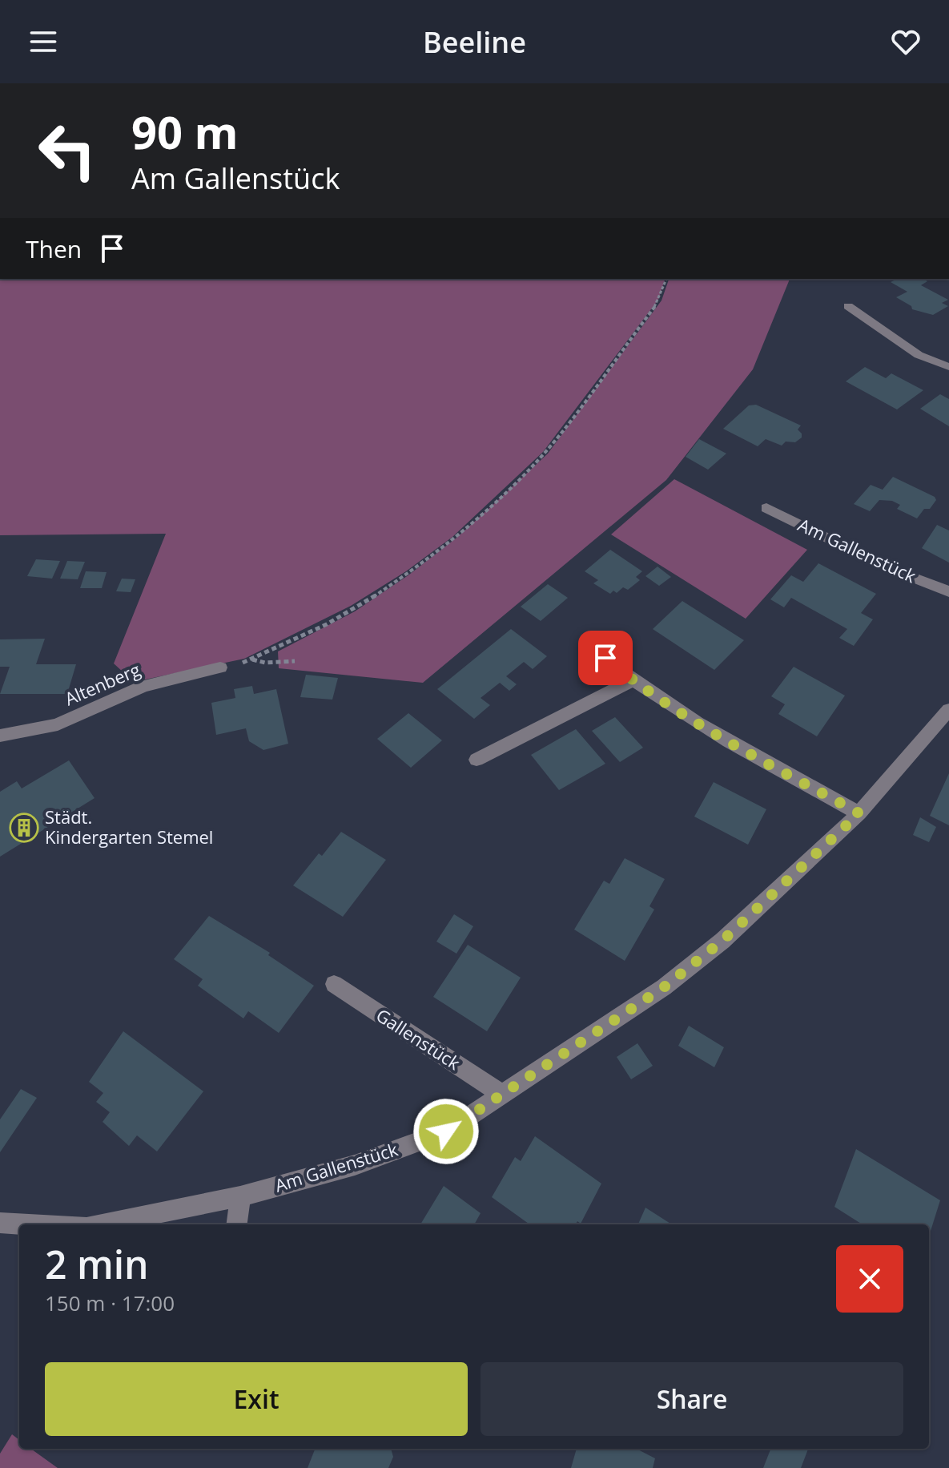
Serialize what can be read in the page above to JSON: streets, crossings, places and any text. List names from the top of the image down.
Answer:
{
  "streets": {
    "street": ["Am Gallenstück", "Altenberg", "Gallenstück"]
  },
  "crossings": [
    ["Am Gallenstück", "Gallenstück"]
  ],
  "places": {
    "building": ["Städt. Kindergarten Stemel"]
  },
  "page": {
    "header": "Beeline",
    "turn": ["90 m", "Am Gallenstück"],
    "then": "Then",
    "heading": ["2 min", "150 m · 17:00"],
    "buttons": ["Exit", "Share"]
  }
}
